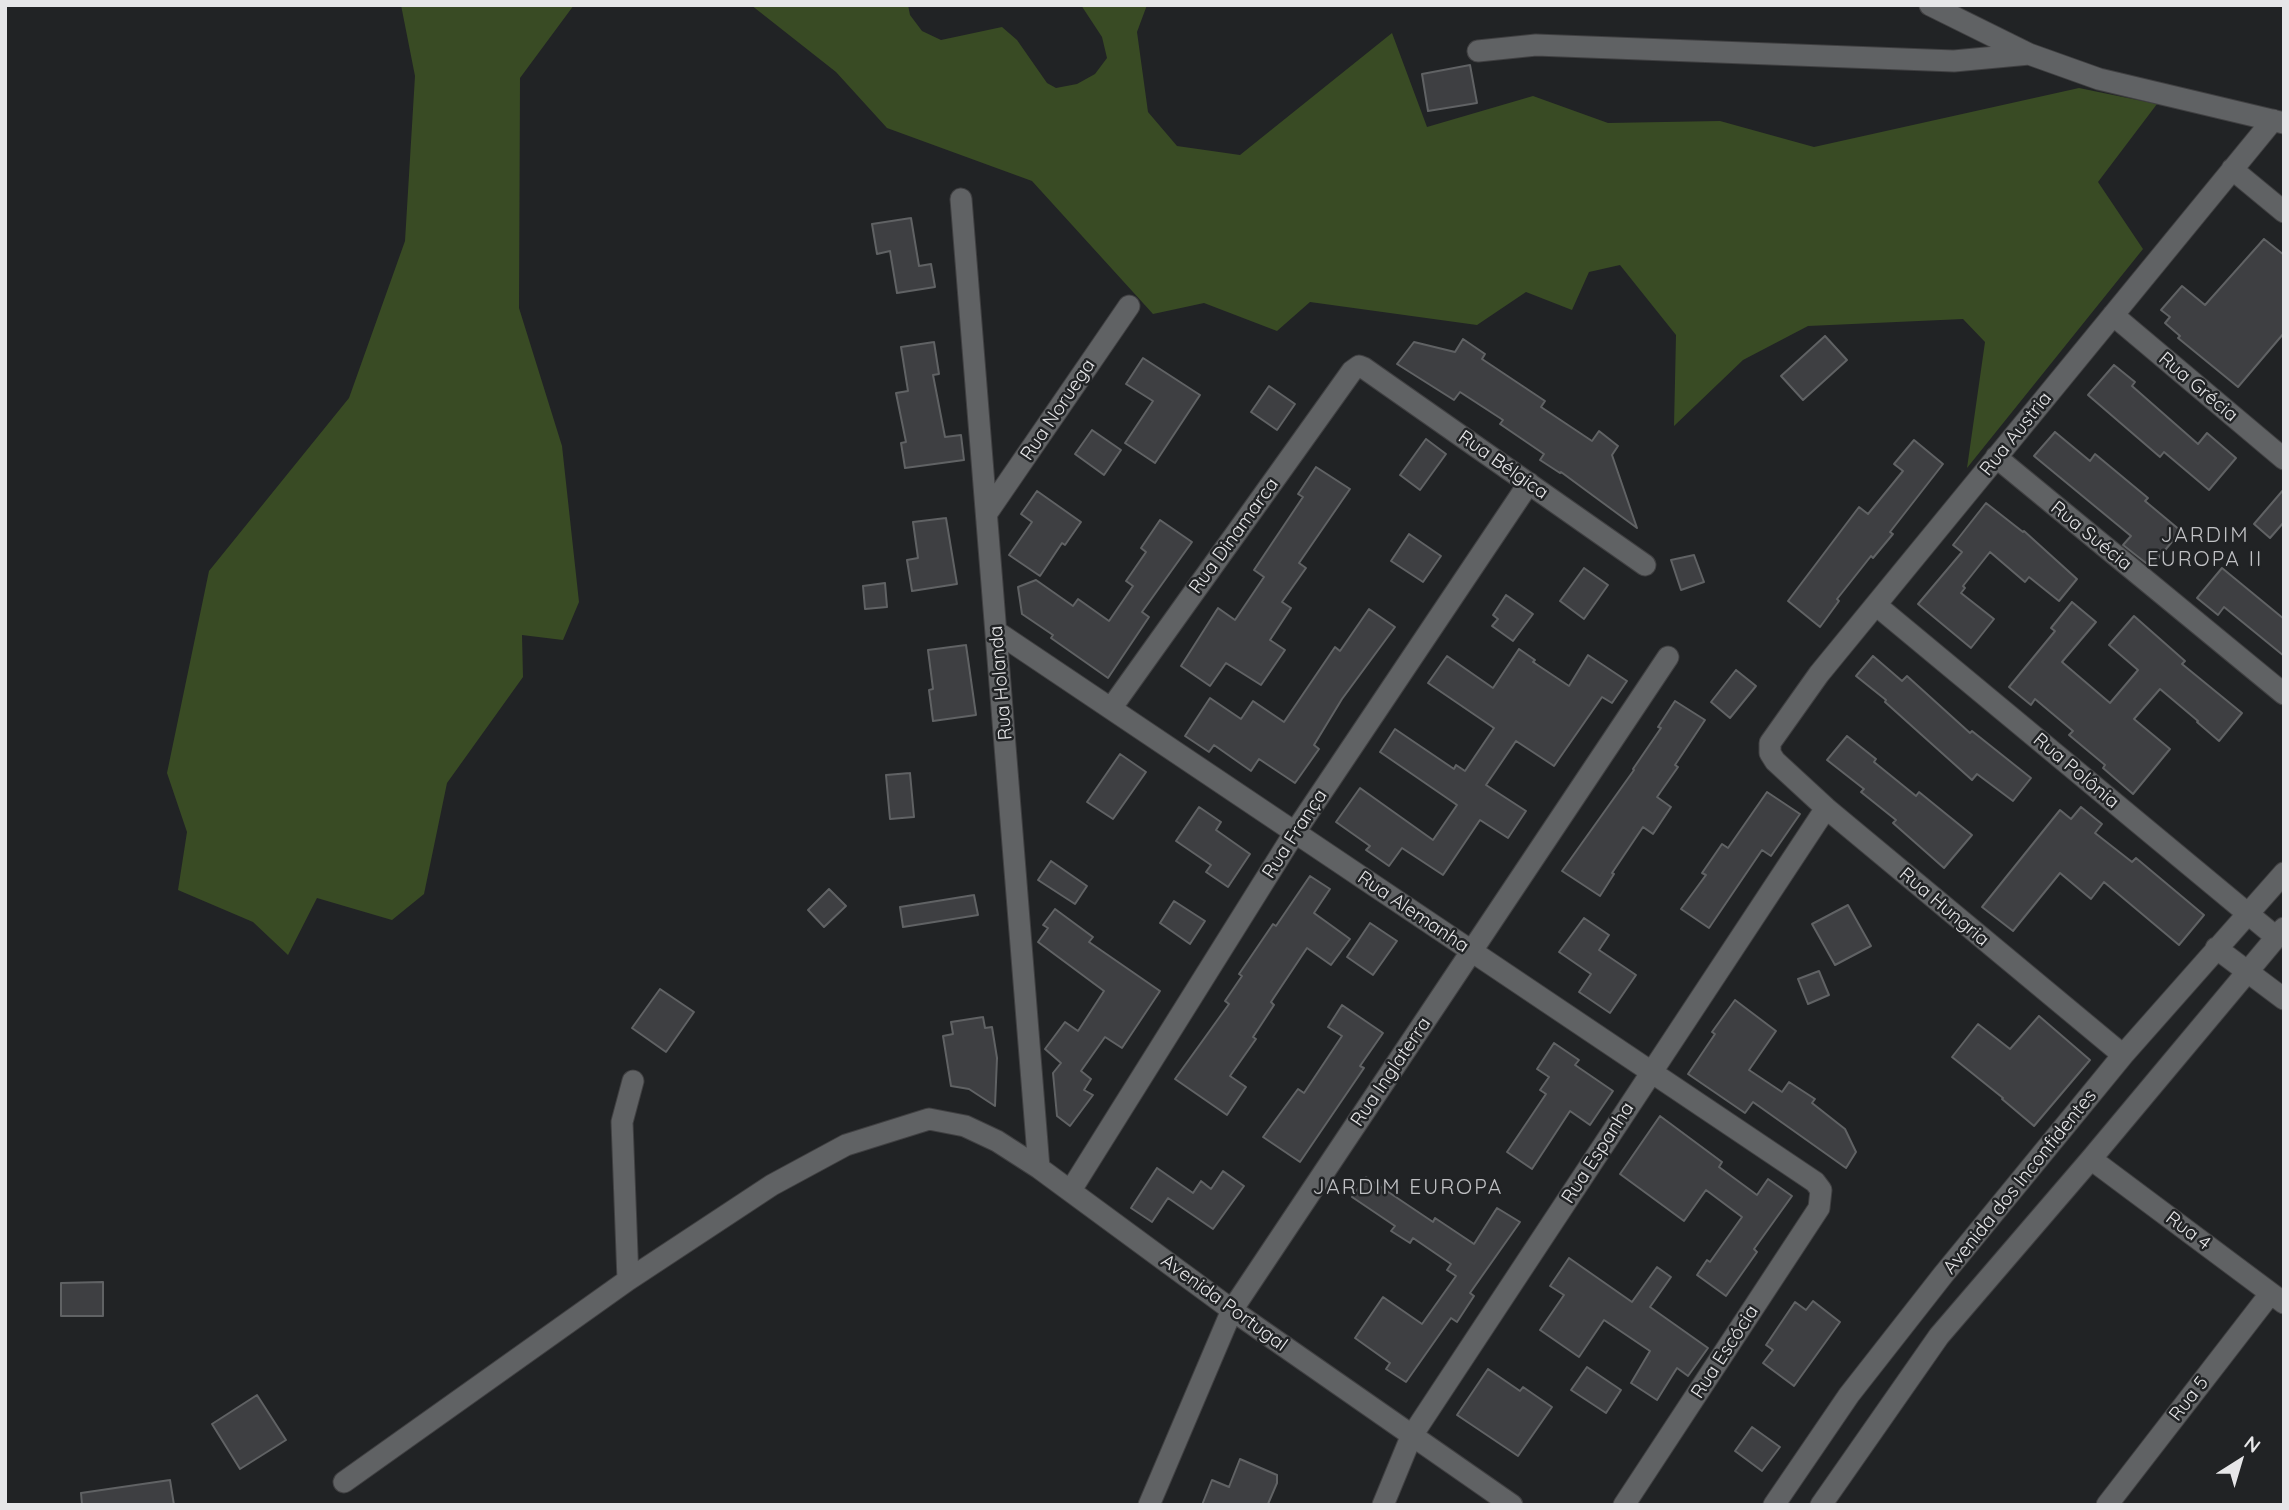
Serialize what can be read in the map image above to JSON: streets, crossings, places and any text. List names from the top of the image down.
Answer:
{
  "streets": {
    "street": [
      "Rua Grécia",
      "Rua Noruega",
      "Rua Austria",
      "Rua Bélgica",
      "Rua Dinamarca",
      "Rua Suécia",
      "Rua Holanda",
      "Rua Polônia",
      "Rua França",
      "Rua Hungria",
      "Rua Alemanha",
      "Rua Inglaterra",
      "Rua Espanha",
      "Avenida dos Inconfidentes",
      "Rua 4",
      "Avenida Portugal",
      "Rua Escócia",
      "Rua 5"
    ]
  },
  "crossings": [
    ["Rua Grécia", "Rua Austria"],
    ["Rua Noruega", "Rua Holanda"],
    ["Rua Austria", "Rua Suécia"],
    ["Rua Austria", "Rua Polônia"],
    ["Rua Austria", "Rua Hungria"],
    ["Rua Bélgica", "Rua Dinamarca"],
    ["Rua Bélgica", "Rua França"],
    ["Rua Dinamarca", "Rua Alemanha"],
    ["Rua Holanda", "Rua Alemanha"],
    ["Rua Holanda", "Avenida Portugal"],
    ["Rua Polônia", "Avenida dos Inconfidentes"],
    ["Rua França", "Rua Alemanha"],
    ["Rua França", "Avenida Portugal"],
    ["Rua Hungria", "Rua Espanha"],
    ["Rua Hungria", "Avenida dos Inconfidentes"],
    ["Rua Alemanha", "Rua Inglaterra"],
    ["Rua Alemanha", "Rua Espanha"],
    ["Rua Alemanha", "Rua Escócia"],
    ["Rua Inglaterra", "Avenida Portugal"],
    ["Rua Espanha", "Avenida Portugal"],
    ["Avenida dos Inconfidentes", "Rua 4"],
    ["Rua 4", "Rua 5"]
  ],
  "districts": ["JARDIM EUROPA II", "JARDIM EUROPA"],
  "north": "top right"
}
